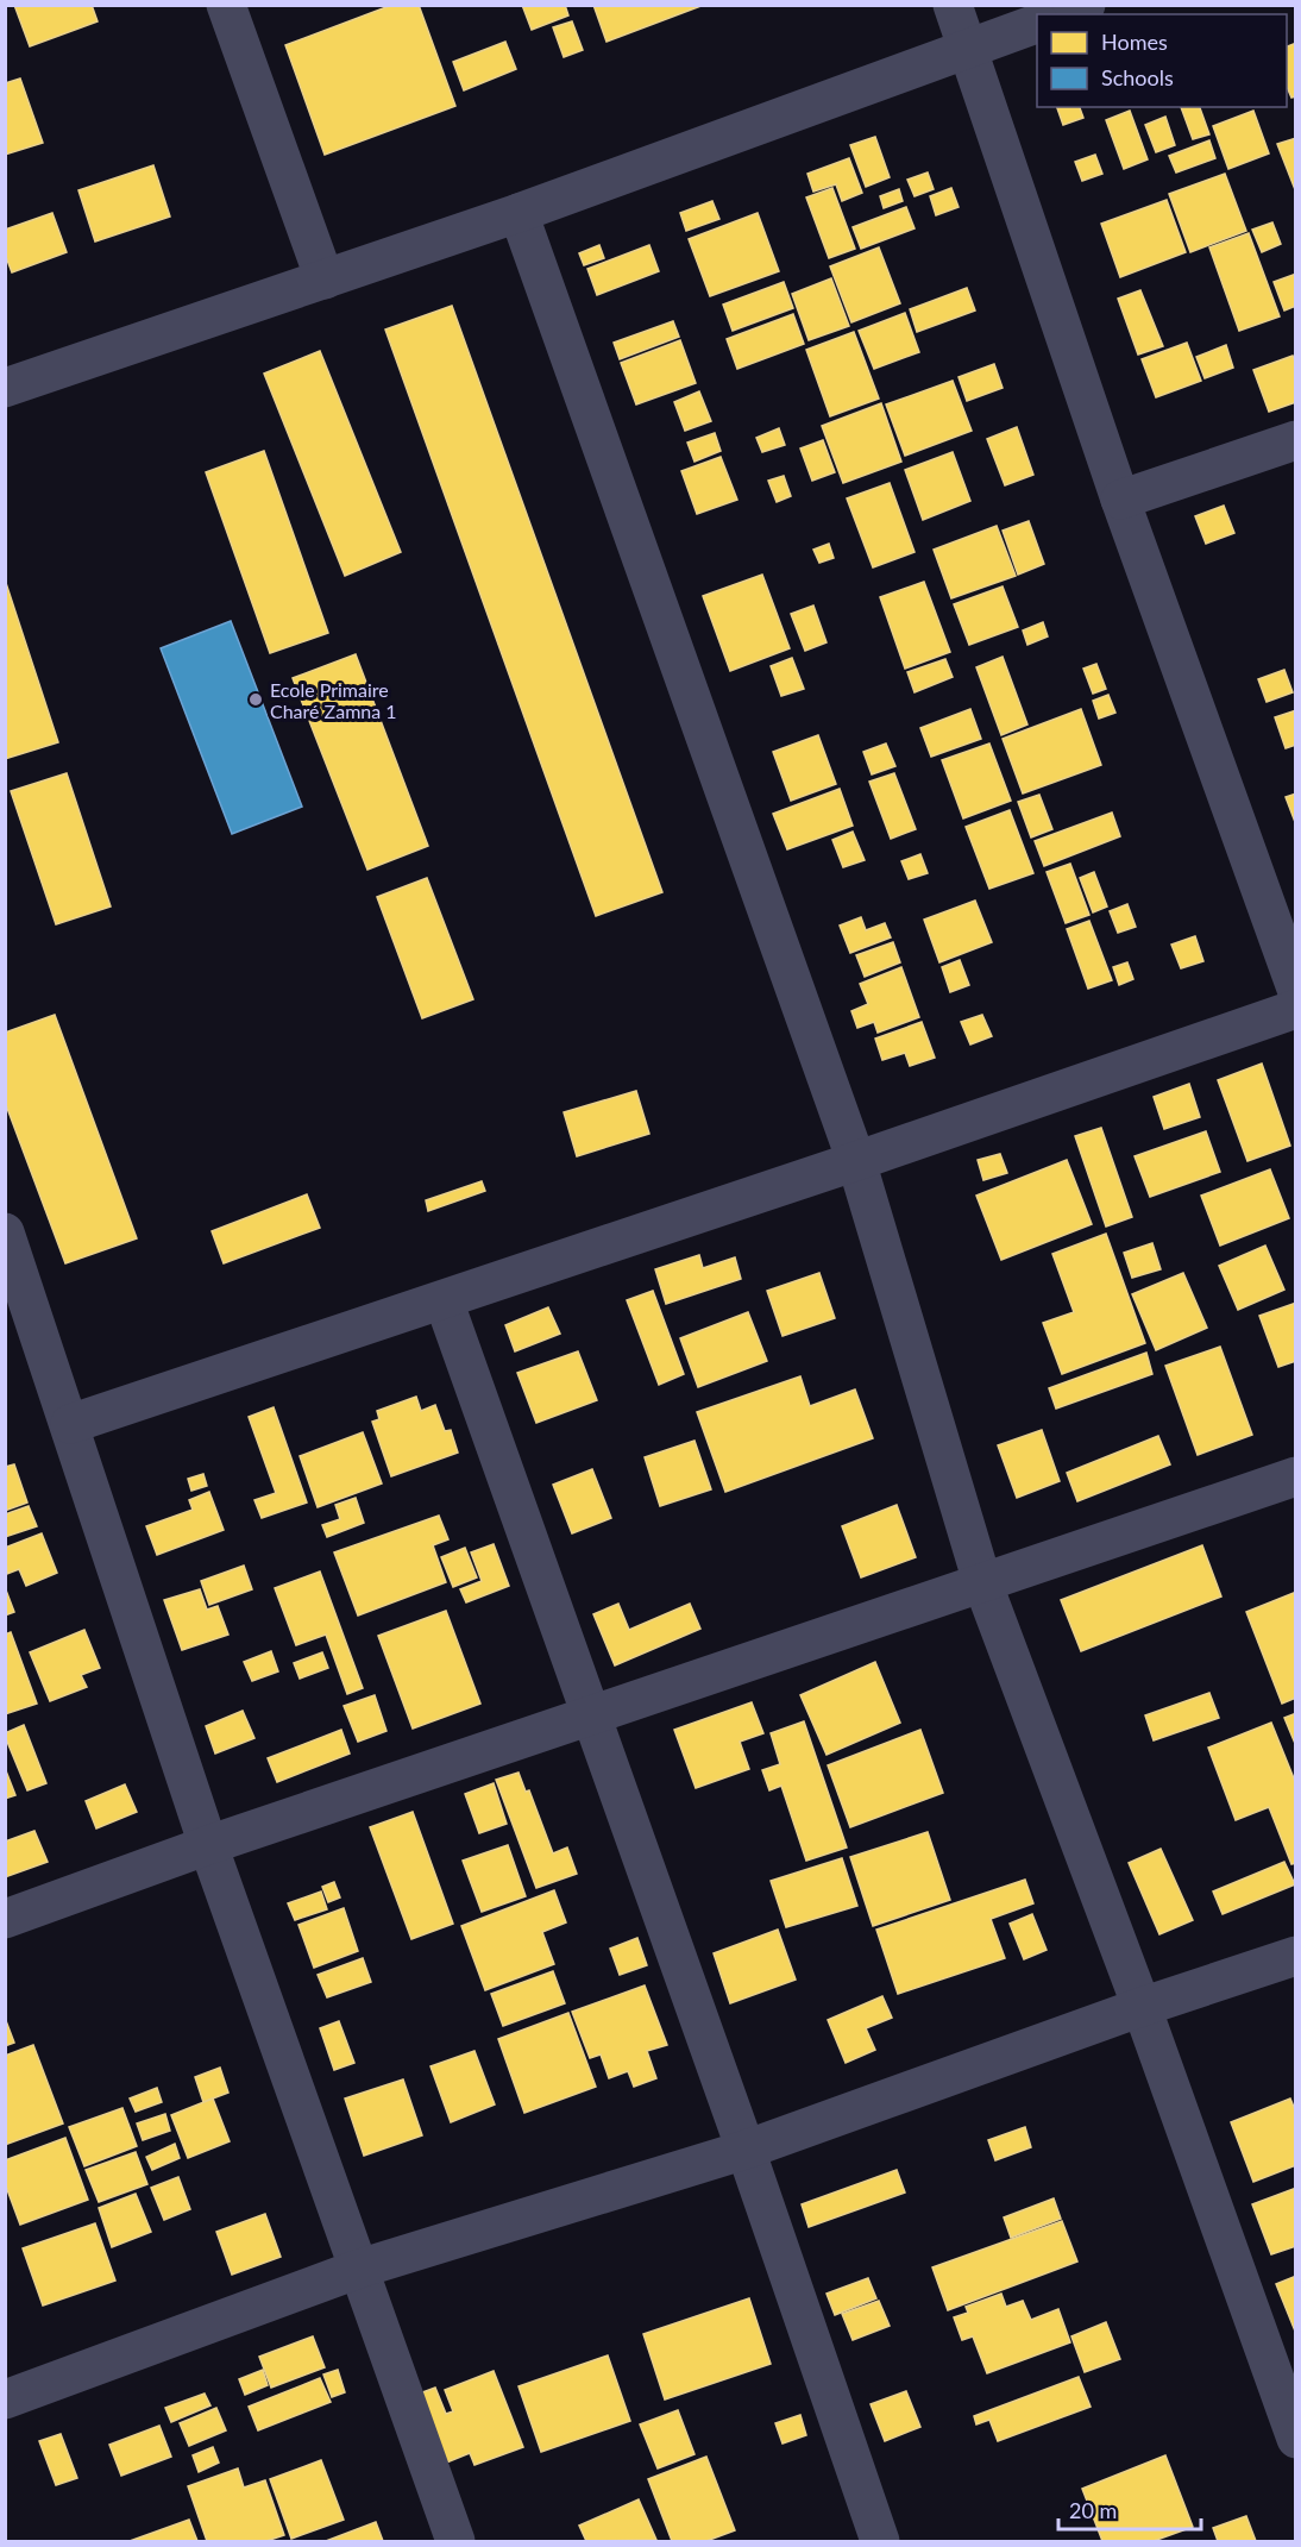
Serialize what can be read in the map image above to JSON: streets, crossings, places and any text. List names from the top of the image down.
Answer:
{
  "places": ["Ecole Primaire Charé Zamna 1"],
  "legend": ["Homes", "Schools"],
  "scale_bar": "20 m"
}
